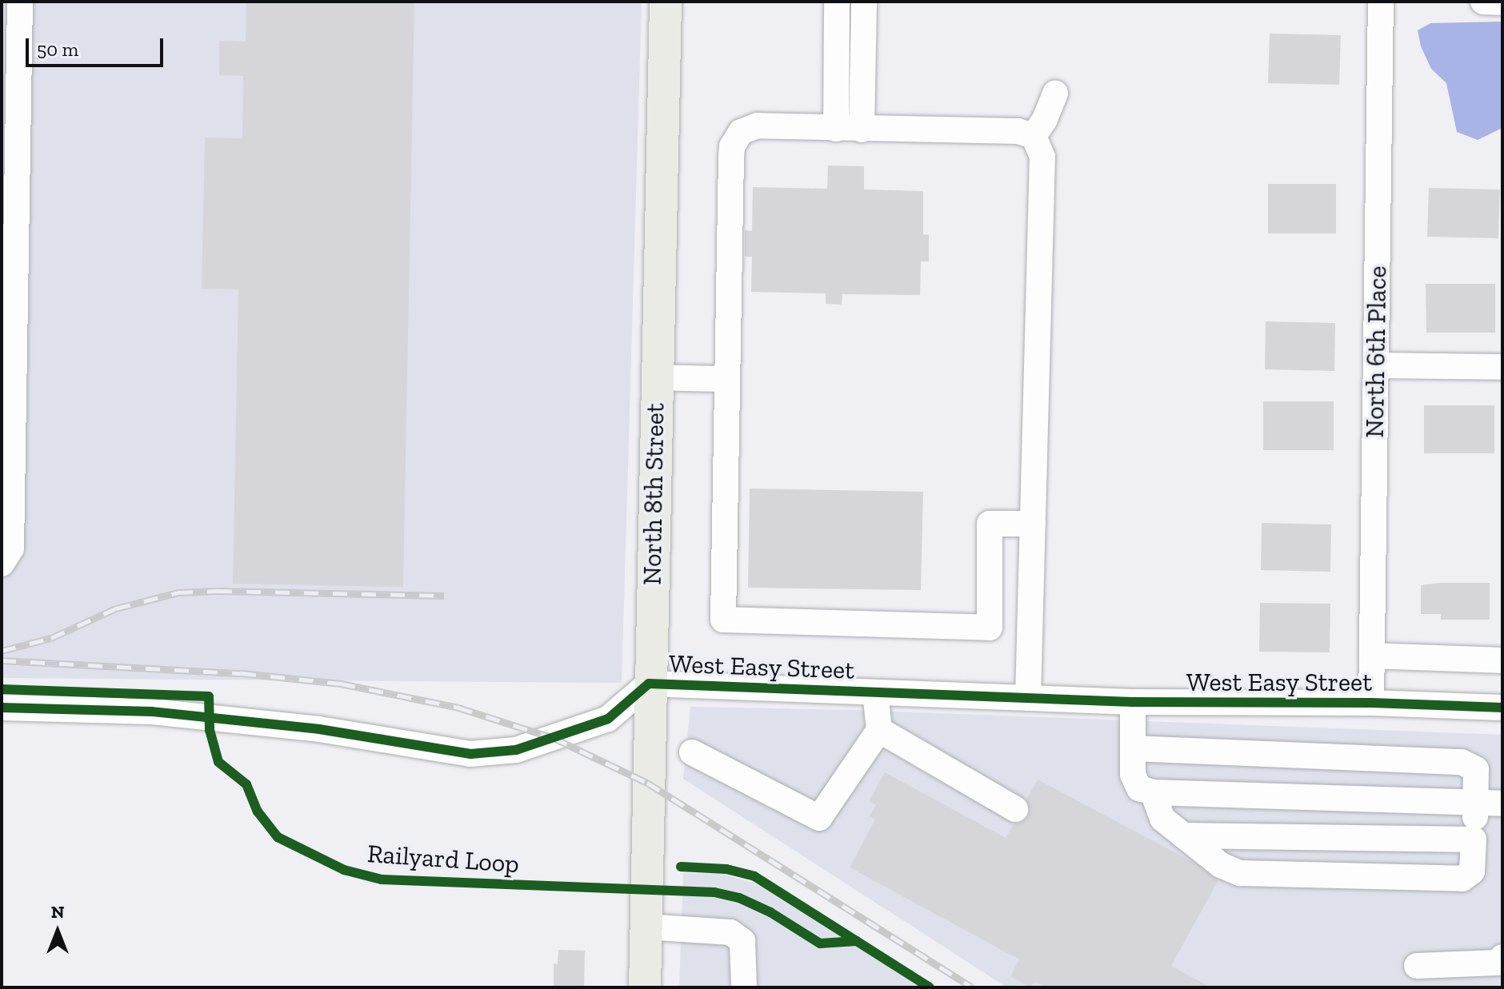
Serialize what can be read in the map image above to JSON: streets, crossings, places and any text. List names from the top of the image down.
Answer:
{
  "streets": {
    "main road": ["North 8th Street"],
    "street": ["North 6th Place", "West Easy Street"],
    "cycle path": ["Railyard Loop"]
  },
  "crossings": [
    ["North 6th Place", "West Easy Street"],
    ["North 8th Street", "West Easy Street"]
  ],
  "scale_bar": "50 m",
  "north": "top"
}
